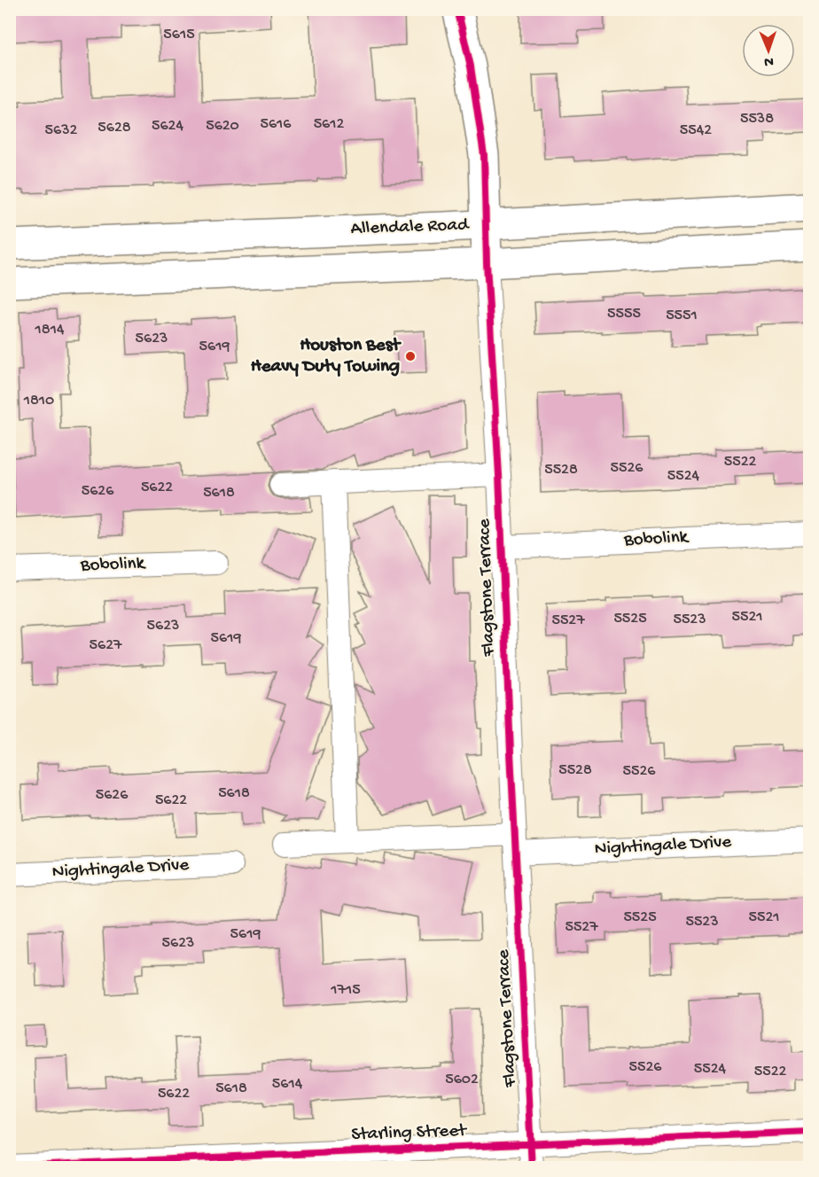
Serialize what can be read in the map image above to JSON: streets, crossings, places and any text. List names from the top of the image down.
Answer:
{
  "streets": {
    "main road": ["Allendale Road", "Flagstone Terrace"],
    "street": ["Bobolink", "Nightingale Drive", "Starling Street"]
  },
  "crossings": [
    ["Allendale Road", "Flagstone Terrace"],
    ["Bobolink", "Flagstone Terrace"],
    ["Flagstone Terrace", "Nightingale Drive"],
    ["Flagstone Terrace", "Starling Street"]
  ],
  "places": ["Houston Best Heavy Duty Towing"],
  "house_numbers": [
    "5615",
    "5538",
    "5616",
    "5612",
    "5624",
    "5620",
    "5628",
    "5632",
    "5542",
    "5555",
    "5551",
    "1814",
    "5623",
    "5619",
    "1810",
    "5522",
    "5526",
    "5528",
    "5524",
    "5622",
    "5626",
    "5618",
    "5521",
    "5525",
    "5523",
    "5527",
    "5623",
    "5619",
    "5627",
    "5528",
    "5526",
    "5618",
    "5626",
    "5622",
    "5525",
    "5521",
    "5523",
    "5527",
    "5619",
    "5623",
    "1715",
    "5526",
    "5524",
    "5522",
    "5602",
    "5614",
    "5618",
    "5622"
  ],
  "north": "bottom"
}
